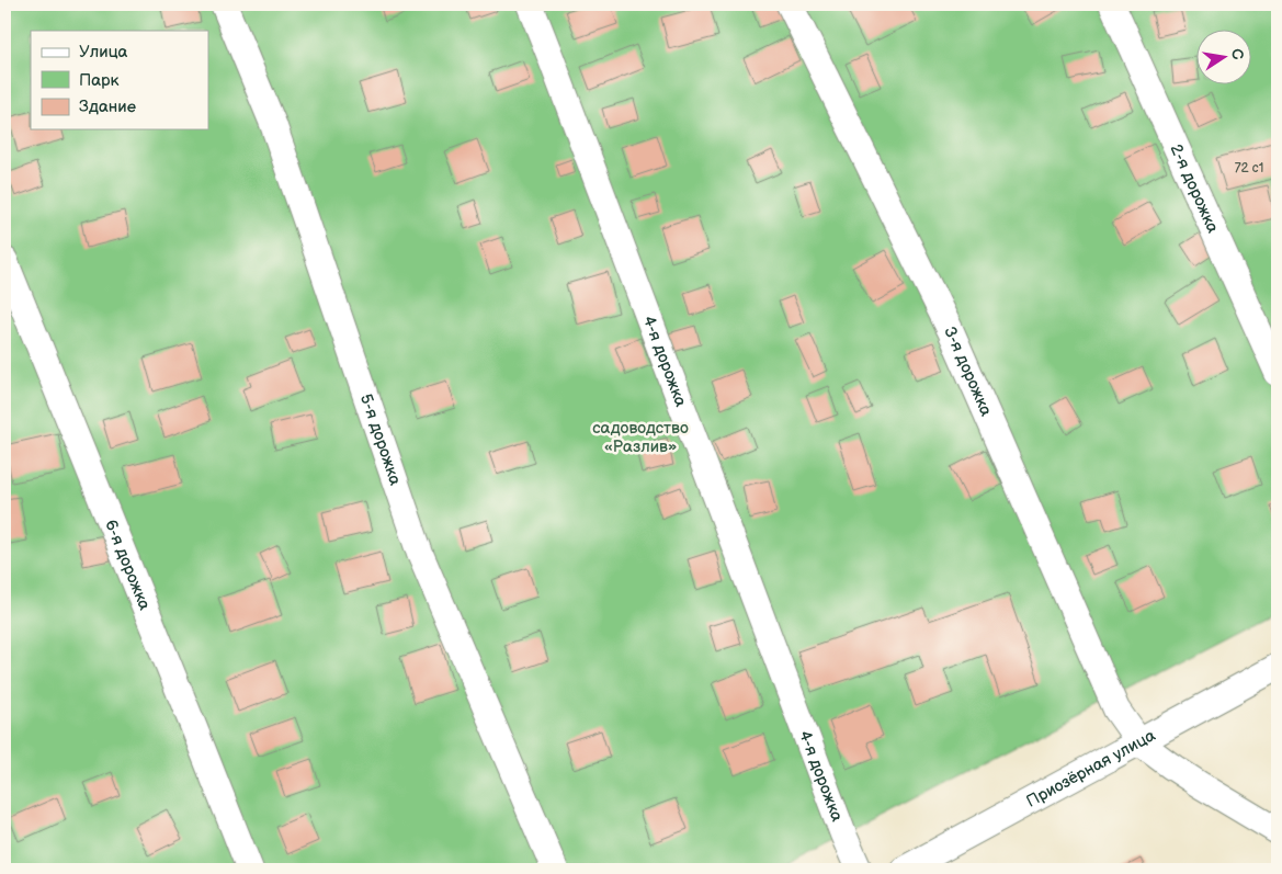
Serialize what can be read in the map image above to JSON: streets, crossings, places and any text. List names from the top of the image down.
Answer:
{
  "streets": {
    "street": [
      "2-я дорожка",
      "4-я дорожка",
      "3-я дорожка",
      "5-я дорожка",
      "6-я дорожка",
      "Приозёрная улица"
    ]
  },
  "crossings": [
    ["3-я дорожка", "Приозёрная улица"]
  ],
  "parks": ["садоводство «Разлив»"],
  "house_numbers": ["72 с1"],
  "legend": ["Улица", "Парк", "Здание"],
  "north": "right"
}
